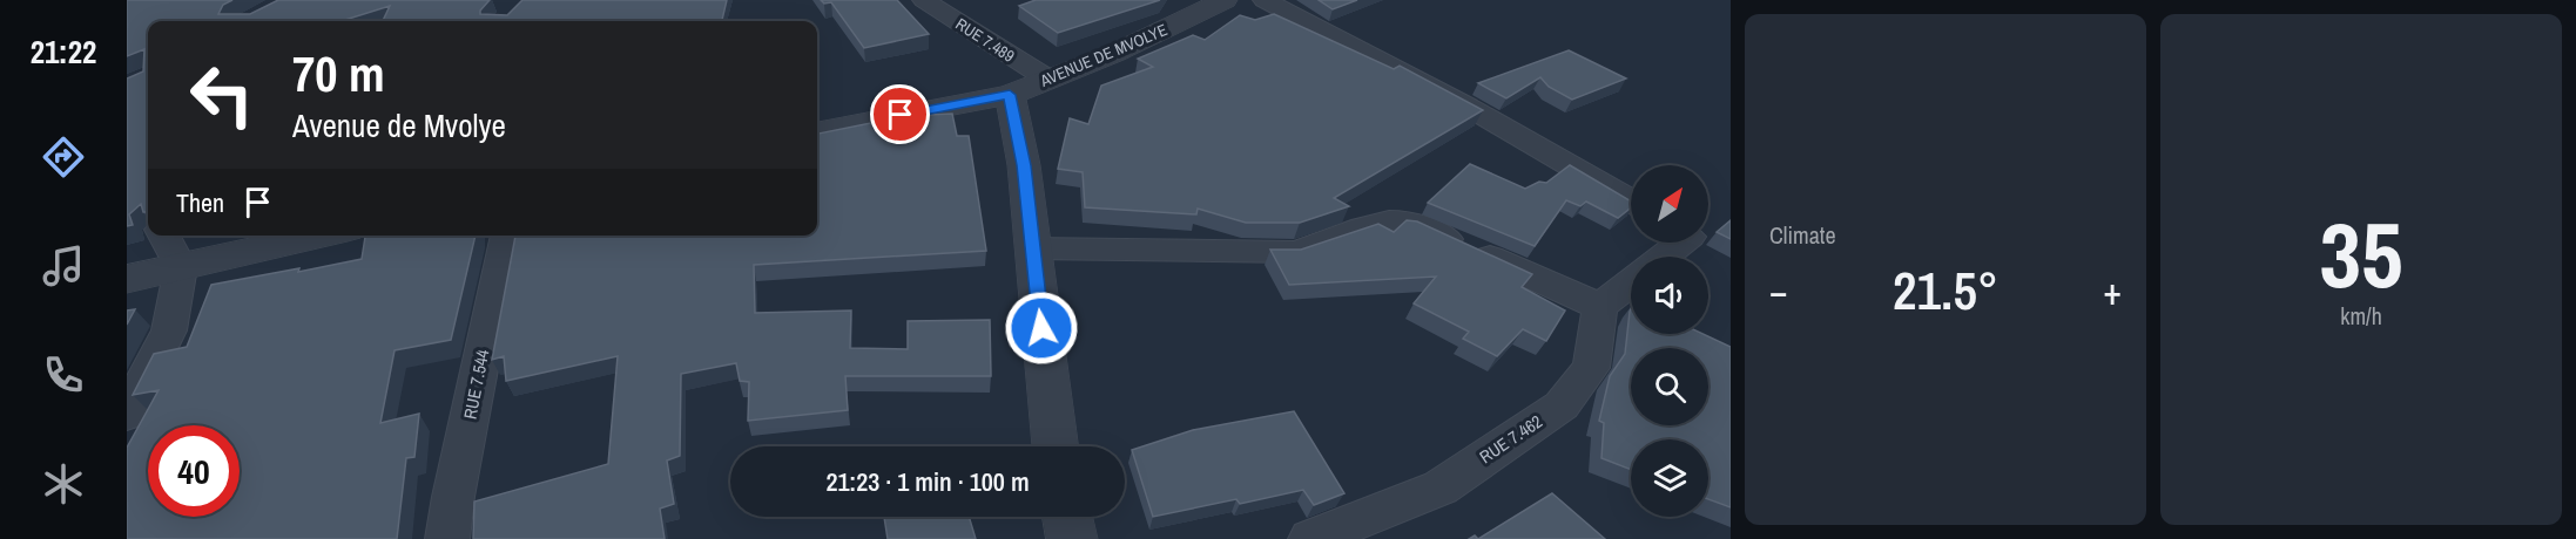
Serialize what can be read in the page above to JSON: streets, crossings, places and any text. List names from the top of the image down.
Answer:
{
  "streets": {
    "street": [
      "RUE 7.489",
      "AVENUE DE MVOLYE",
      "RUE 7.544",
      "RUE 7.462"
    ]
  },
  "crossings": [
    ["RUE 7.489", "AVENUE DE MVOLYE"]
  ],
  "north": "top right",
  "page": {
    "tabs": "21:22",
    "tile": [
      "Climate",
      ["35", "km/h"]
    ],
    "turn": ["70 m", "Avenue de Mvolye"],
    "then": "Then",
    "heat": ["−", "21.5°", "+"],
    "limit": "40",
    "trip": "21:23 · 1 min · 100 m"
  }
}
